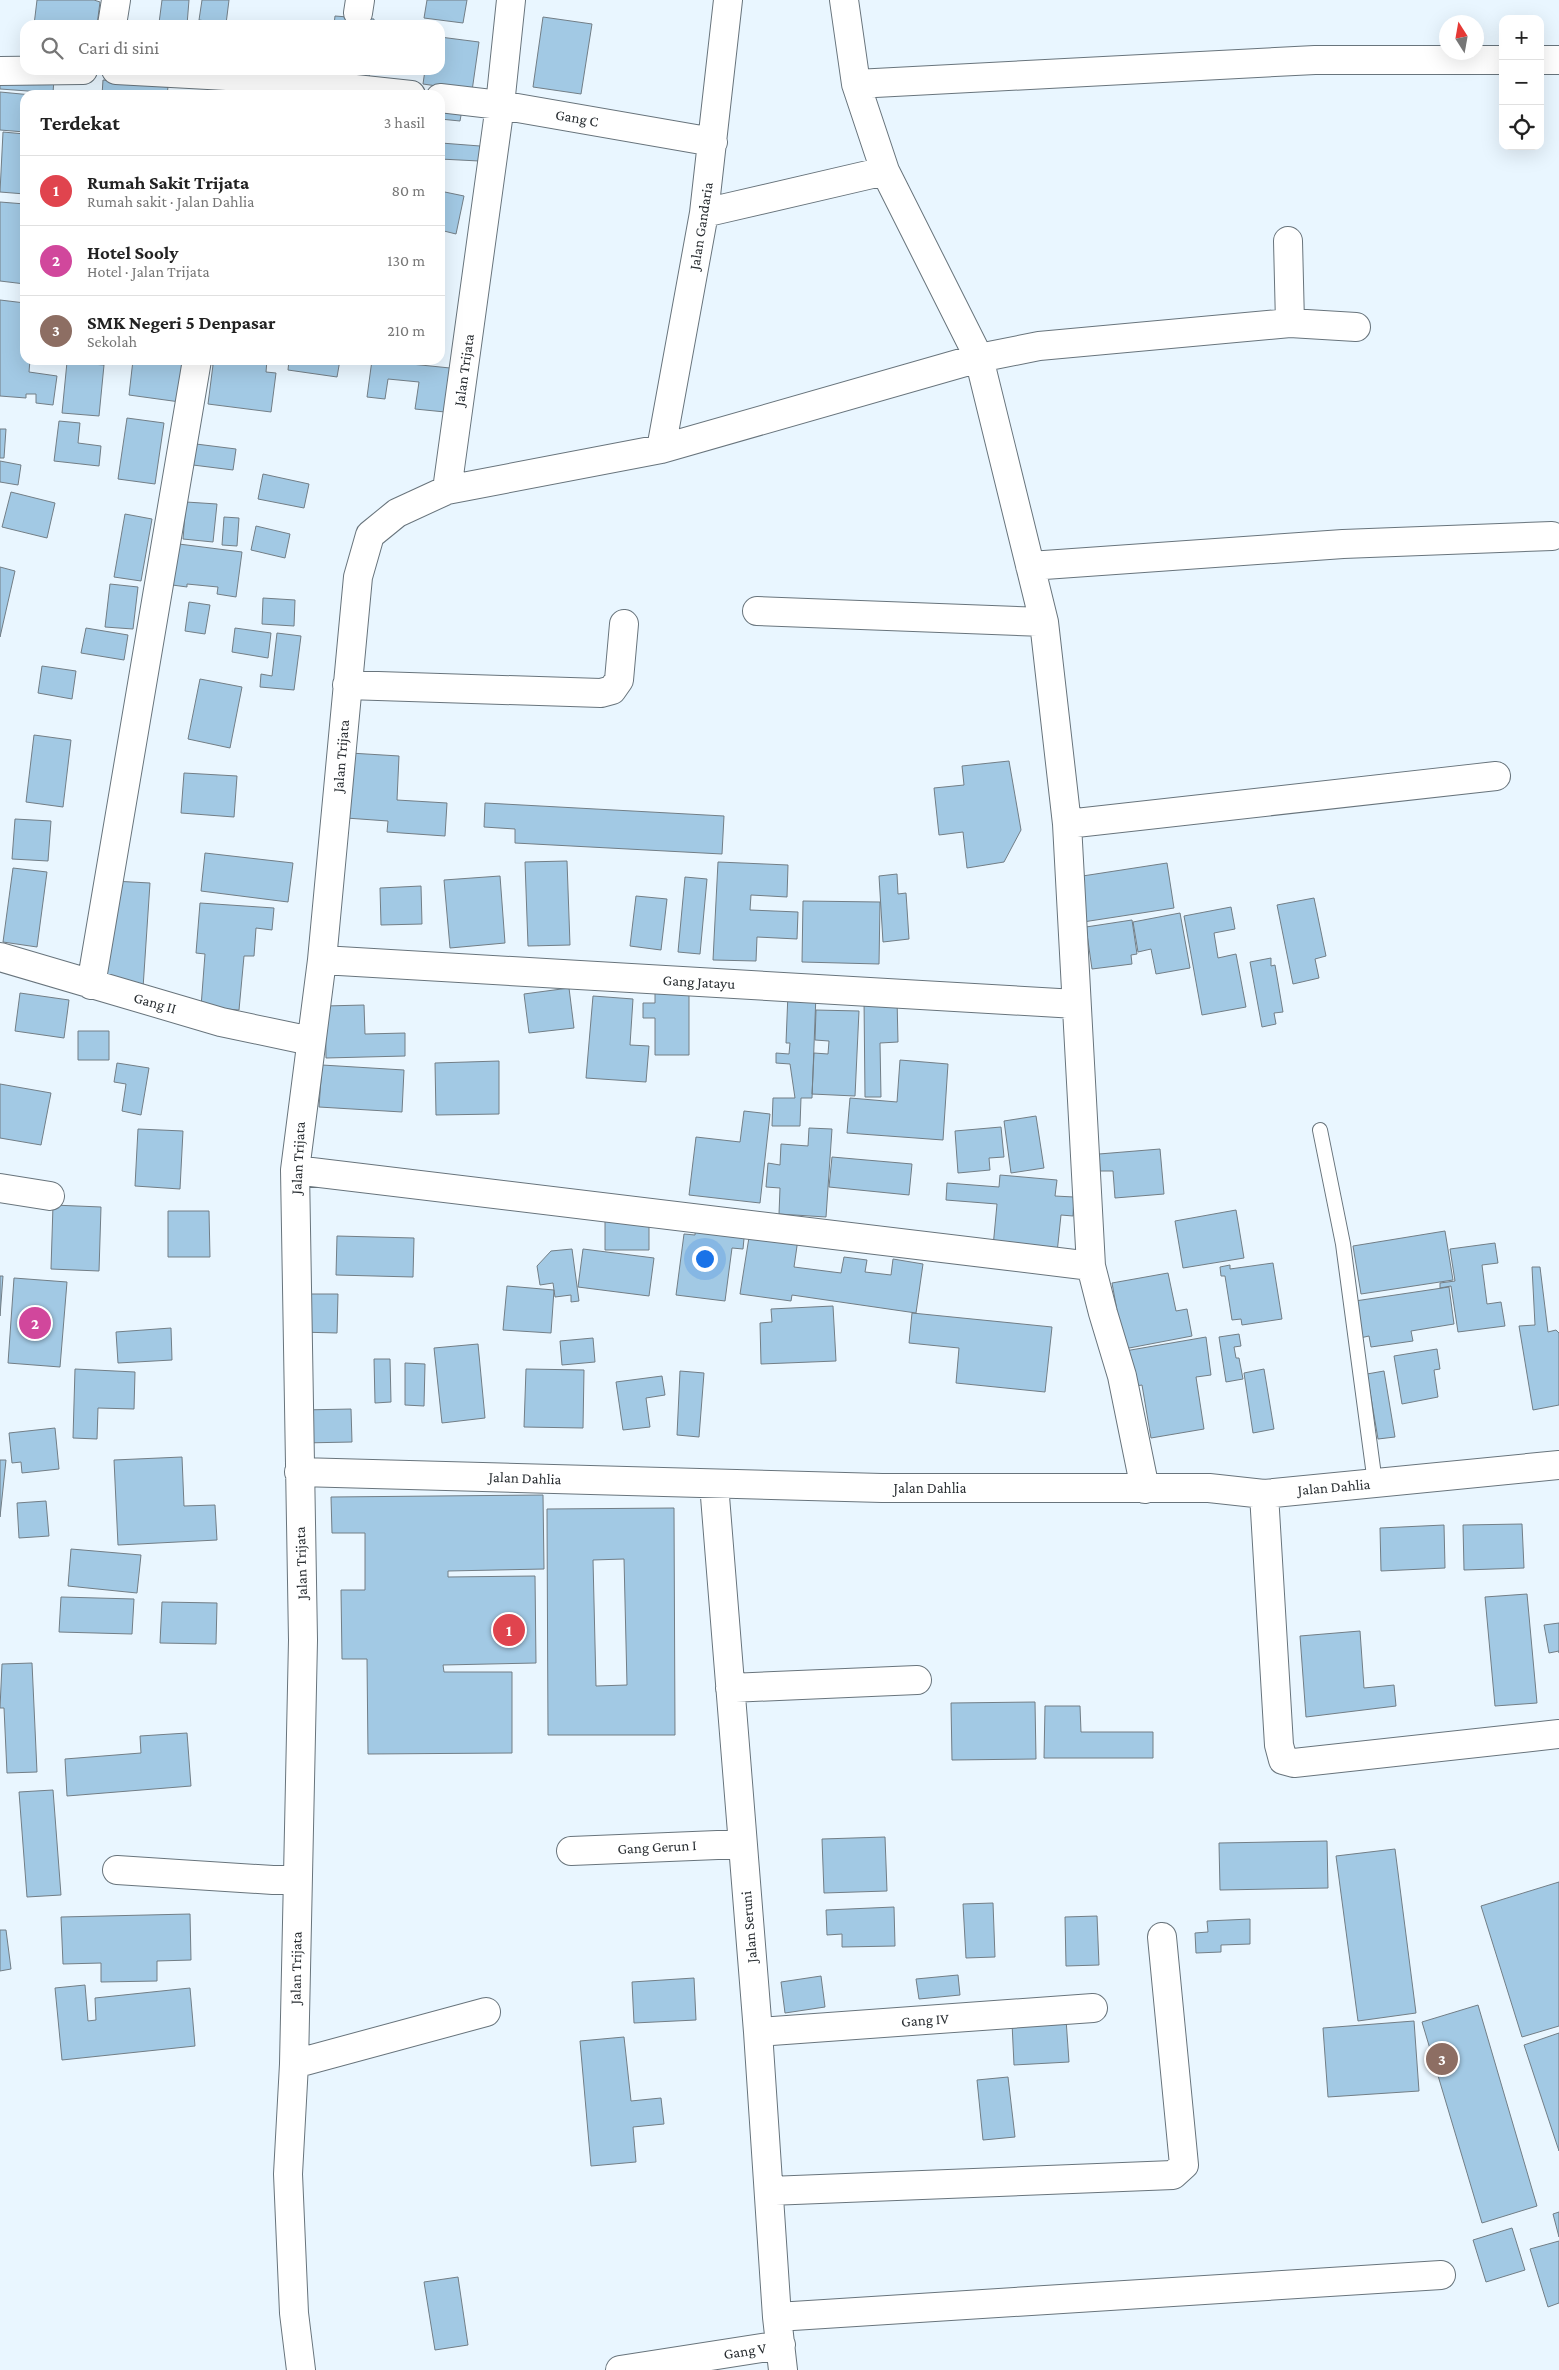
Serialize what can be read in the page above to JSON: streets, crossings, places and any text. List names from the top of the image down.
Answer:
{
  "streets": {
    "street": [
      "Gang C",
      "Jalan Gandaria",
      "Jalan Trijata",
      "Gang Jatayu",
      "Gang II",
      "Jalan Dahlia",
      "Gang Gerun I",
      "Jalan Seruni",
      "Gang IV",
      "Gang V"
    ]
  },
  "crossings": [
    ["Gang C", "Jalan Gandaria"],
    ["Gang C", "Jalan Trijata"],
    ["Jalan Trijata", "Gang Jatayu"],
    ["Jalan Trijata", "Gang II"],
    ["Jalan Trijata", "Jalan Dahlia"],
    ["Jalan Dahlia", "Jalan Seruni"],
    ["Gang Gerun I", "Jalan Seruni"],
    ["Jalan Seruni", "Gang IV"],
    ["Jalan Seruni", "Gang V"]
  ],
  "north": "top",
  "page": {
    "map_buttons": ["+", "−"],
    "search": "Cari di sini",
    "heading": ["Terdekat", "3 hasil"],
    "list": [
      {
        "mark": "1",
        "name": "Rumah Sakit Trijata",
        "note": "Rumah sakit · Jalan Dahlia",
        "value": "80 m"
      },
      {
        "mark": "2",
        "name": "Hotel Sooly",
        "note": "Hotel · Jalan Trijata",
        "value": "130 m"
      },
      {
        "mark": "3",
        "name": "SMK Negeri 5 Denpasar",
        "note": "Sekolah",
        "value": "210 m"
      }
    ],
    "pins": ["2", "1", "3"]
  }
}
